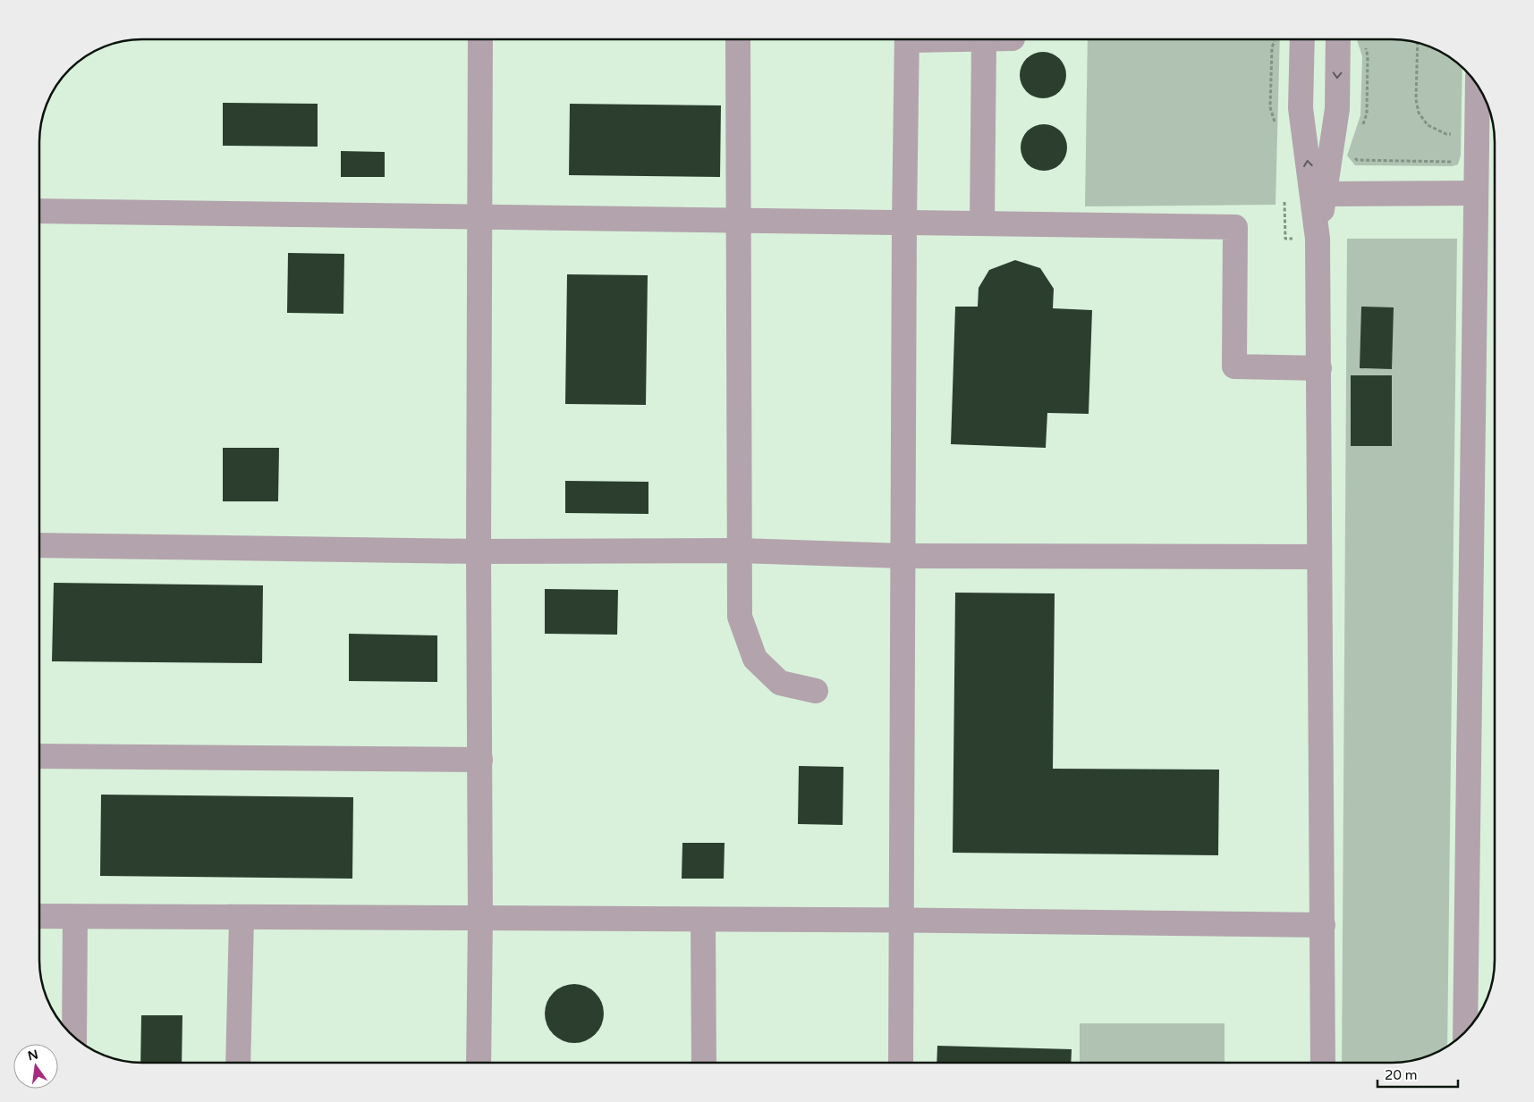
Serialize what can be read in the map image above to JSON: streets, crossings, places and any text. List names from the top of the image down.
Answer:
{
  "scale_bar": "20 m",
  "north": "top"
}
